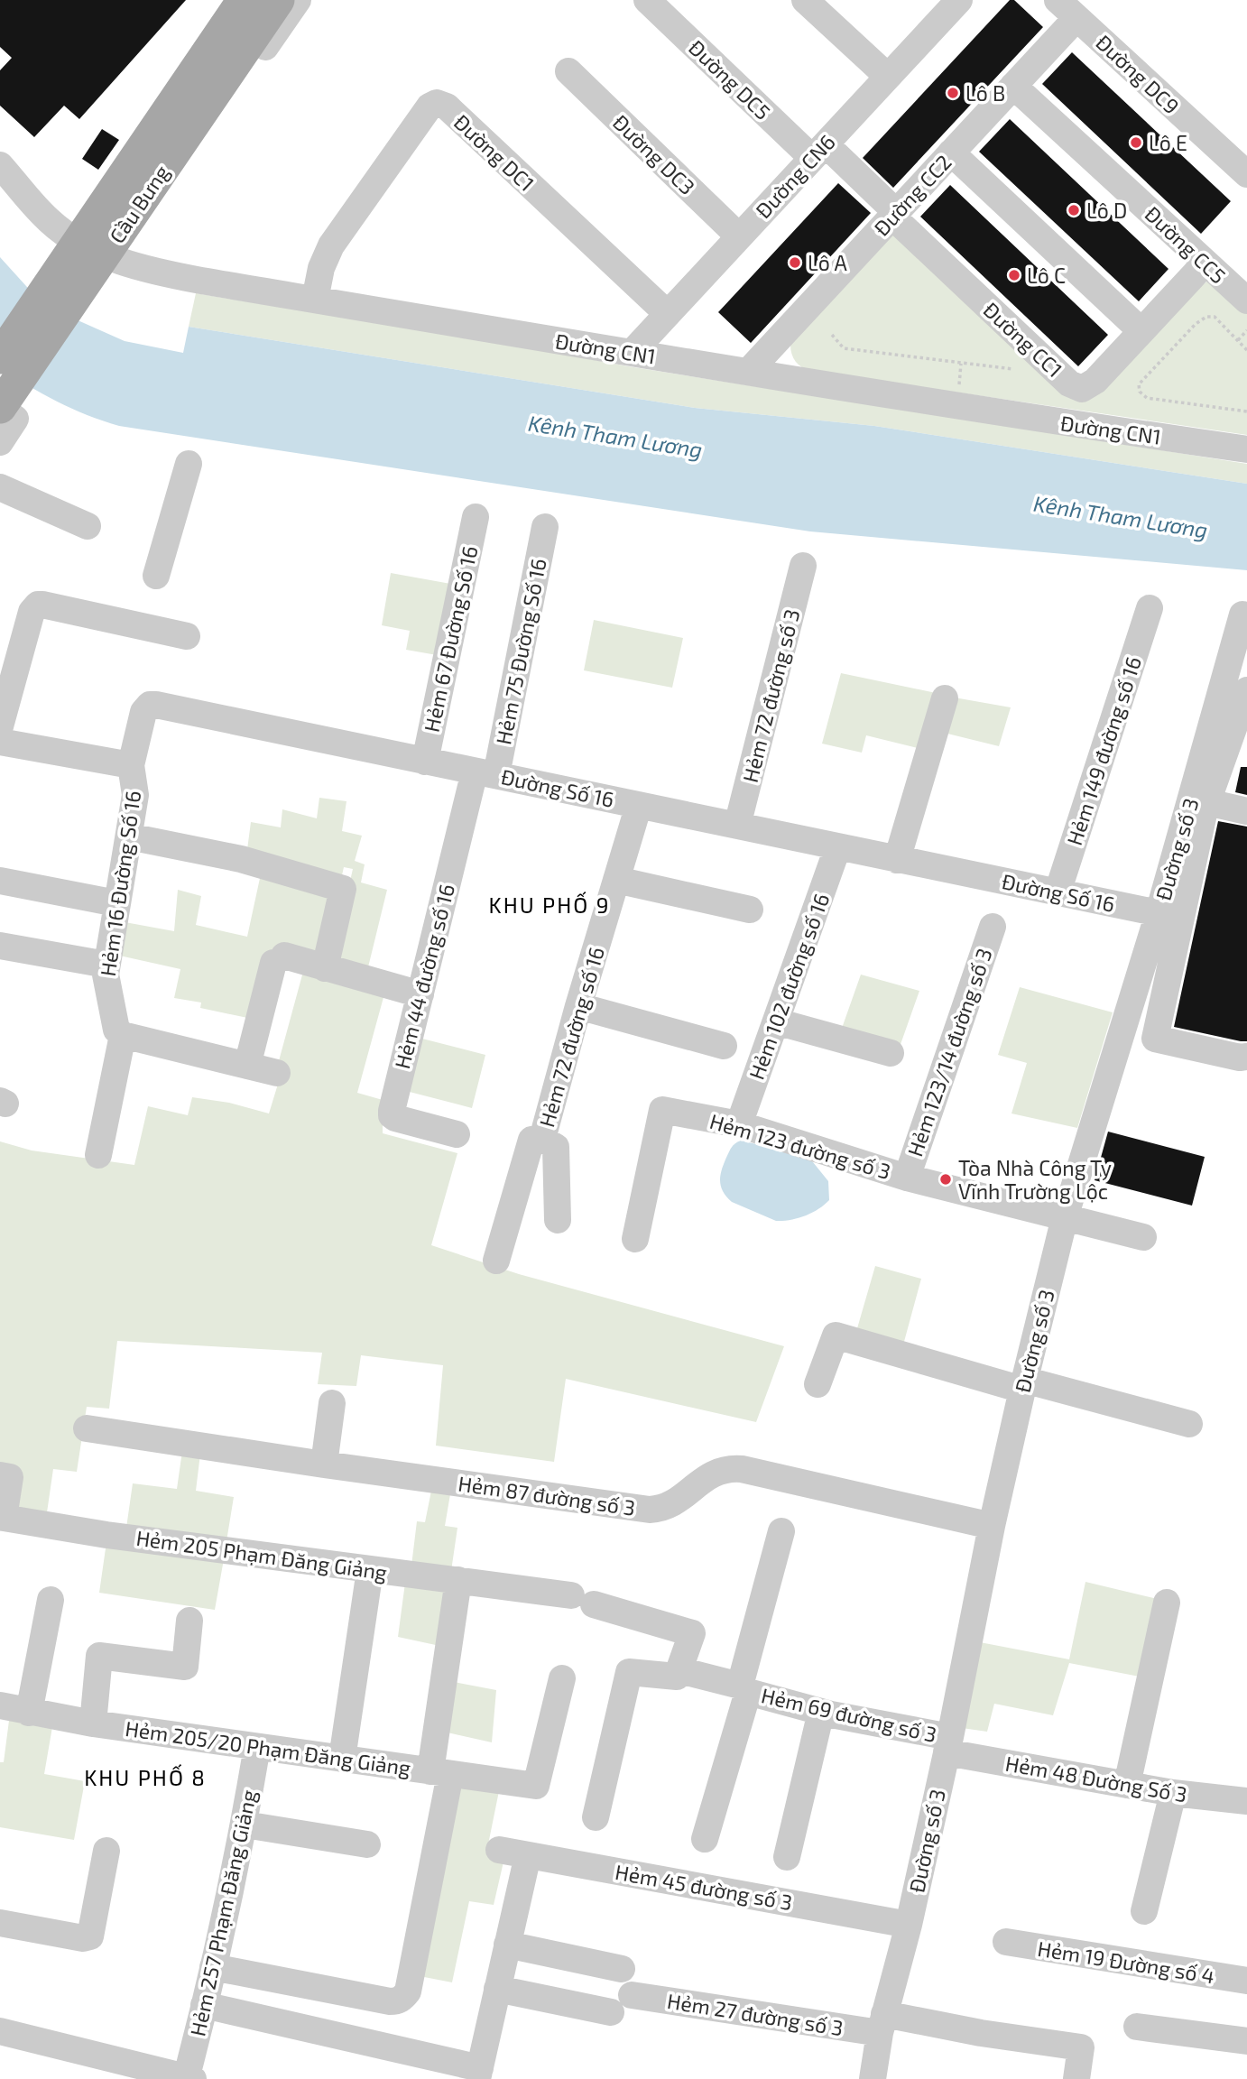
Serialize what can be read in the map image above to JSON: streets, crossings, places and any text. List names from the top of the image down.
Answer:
{
  "streets": {
    "main road": ["Cầu Bưng"],
    "street": [
      "Đường DC9",
      "Đường DC5",
      "Đường DC1",
      "Đường DC3",
      "Đường CN6",
      "Đường CC2",
      "Đường CC5",
      "Đường CC1",
      "Đường CN1",
      "Hẻm 67 Đường Số 16",
      "Hẻm 75 Đường Số 16",
      "Hẻm 72 đường số 3",
      "Hẻm 149 đường số 16",
      "Đường Số 16",
      "Đường số 3",
      "Hẻm 16 Đường Số 16",
      "Hẻm 44 đường số 16",
      "Hẻm 102 đường số 16",
      "Hẻm 72 đường số 16",
      "Hẻm 123/14 đường số 3",
      "Hẻm 123 đường số 3",
      "Hẻm 87 đường số 3",
      "Hẻm 205 Phạm Đăng Giảng",
      "Hẻm 69 đường số 3",
      "Hẻm 205/20 Phạm Đăng Giảng",
      "Hẻm 48 Đường Số 3",
      "Hẻm 45 đường số 3",
      "Hẻm 257 Phạm Đăng Giảng",
      "Hẻm 19 Đường số 4",
      "Hẻm 27 đường số 3"
    ]
  },
  "crossings": [
    ["Đường DC9", "Đường CC2"],
    ["Đường DC5", "Đường CN6"],
    ["Đường DC5", "Đường CC2"],
    ["Đường DC5", "Đường CC1"],
    ["Đường DC1", "Đường CN6"],
    ["Đường DC1", "Đường CN1"],
    ["Đường DC3", "Đường CN6"],
    ["Đường CN6", "Đường CN1"],
    ["Đường CC2", "Đường CC5"],
    ["Đường CC2", "Đường CC1"],
    ["Đường CC2", "Đường CN1"],
    ["Đường CC5", "Đường CC1"],
    ["Hẻm 67 Đường Số 16", "Đường Số 16"],
    ["Hẻm 75 Đường Số 16", "Đường Số 16"],
    ["Hẻm 75 Đường Số 16", "Hẻm 44 đường số 16"],
    ["Hẻm 72 đường số 3", "Đường Số 16"],
    ["Hẻm 149 đường số 16", "Đường Số 16"],
    ["Đường Số 16", "Đường số 3"],
    ["Đường Số 16", "Hẻm 16 Đường Số 16"],
    ["Đường Số 16", "Hẻm 44 đường số 16"],
    ["Đường Số 16", "Hẻm 102 đường số 16"],
    ["Đường Số 16", "Hẻm 72 đường số 16"],
    ["Đường số 3", "Hẻm 123 đường số 3"],
    ["Đường số 3", "Hẻm 87 đường số 3"],
    ["Đường số 3", "Hẻm 69 đường số 3"],
    ["Đường số 3", "Hẻm 48 Đường Số 3"],
    ["Đường số 3", "Hẻm 45 đường số 3"],
    ["Đường số 3", "Hẻm 27 đường số 3"],
    ["Hẻm 102 đường số 16", "Hẻm 123 đường số 3"],
    ["Hẻm 123/14 đường số 3", "Hẻm 123 đường số 3"],
    ["Hẻm 205 Phạm Đăng Giảng", "Hẻm 69 đường số 3"],
    ["Hẻm 69 đường số 3", "Hẻm 48 Đường Số 3"],
    ["Hẻm 205/20 Phạm Đăng Giảng", "Hẻm 257 Phạm Đăng Giảng"]
  ],
  "districts": ["KHU PHỐ 9", "KHU PHỐ 8"],
  "water": ["Kênh Tham Lương"],
  "places": [
    "Lô B",
    "Lô E",
    "Lô D",
    "Lô A",
    "Lô C",
    "Tòa Nhà Công Ty Vĩnh Trường Lộc"
  ]
}
